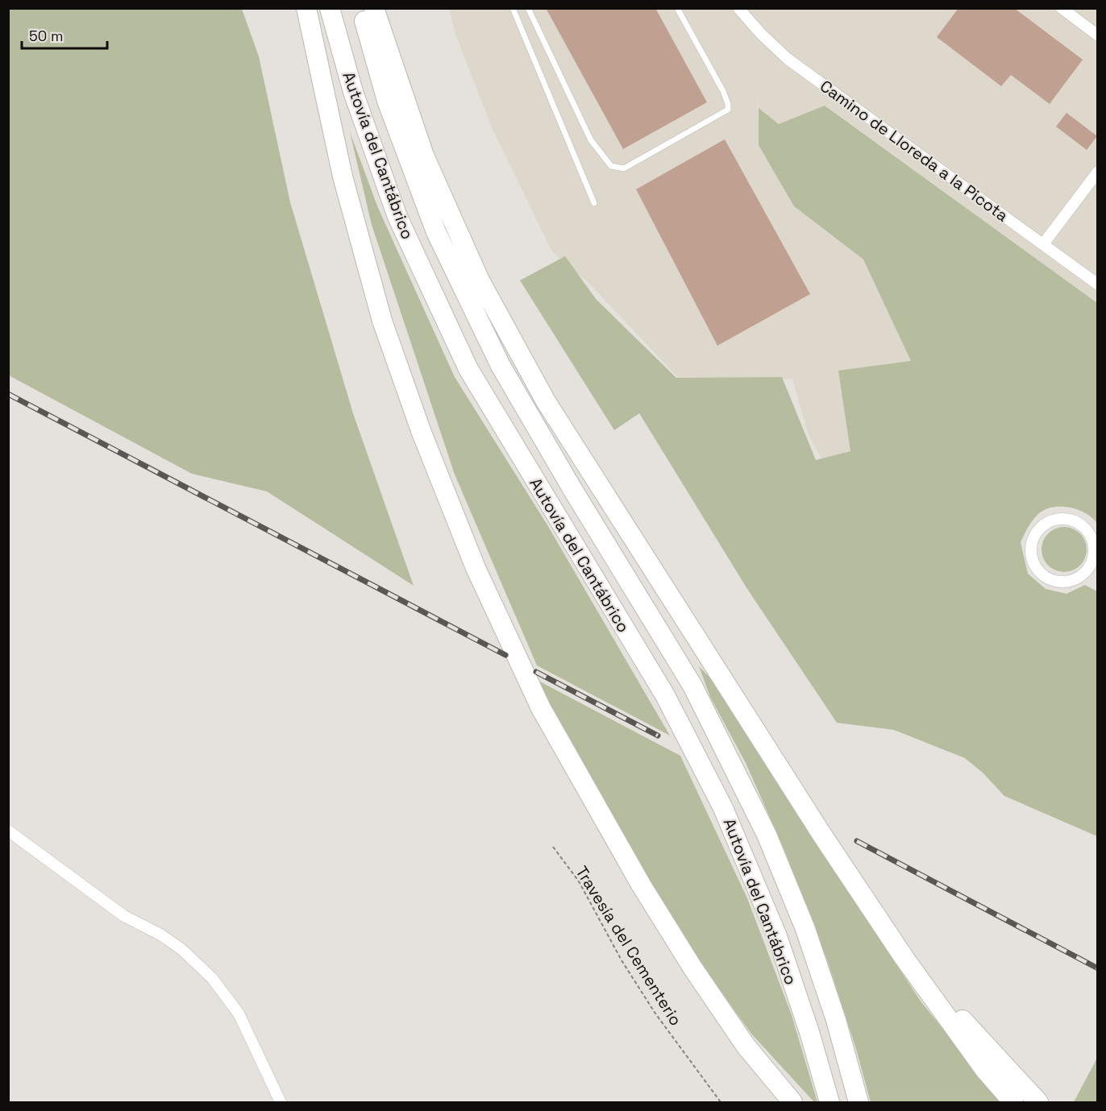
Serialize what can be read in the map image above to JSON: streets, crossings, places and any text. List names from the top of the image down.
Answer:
{
  "streets": {
    "highway": ["Autovía del Cantábrico"],
    "street": ["Camino de Lloreda a la Picota"],
    "path": ["Travesía del Cementerio"]
  },
  "scale_bar": "50 m"
}
